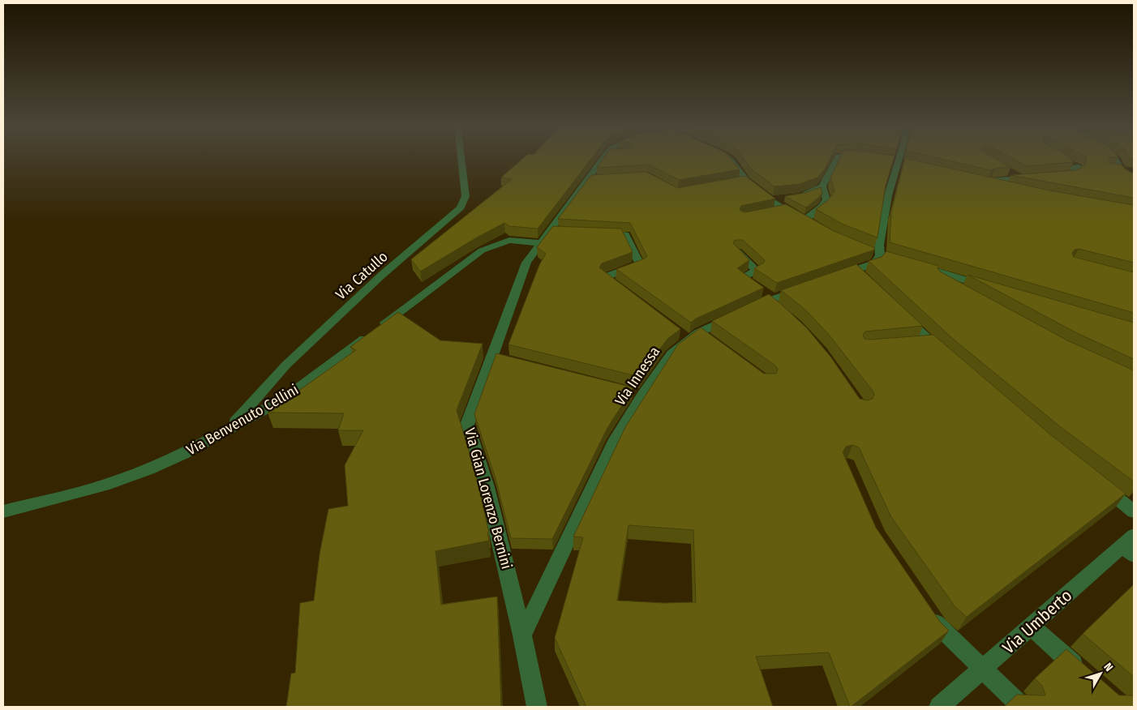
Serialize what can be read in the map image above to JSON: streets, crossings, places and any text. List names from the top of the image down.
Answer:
{
  "streets": {
    "street": [
      "Via Catullo",
      "Via Innessa",
      "Via Benvenuto Cellini",
      "Via Gian Lorenzo Bernini",
      "Via Umberto"
    ]
  },
  "crossings": [
    ["Via Catullo", "Via Benvenuto Cellini"],
    ["Via Innessa", "Via Gian Lorenzo Bernini"],
    ["Via Benvenuto Cellini", "Via Gian Lorenzo Bernini"]
  ],
  "north": "top right"
}
